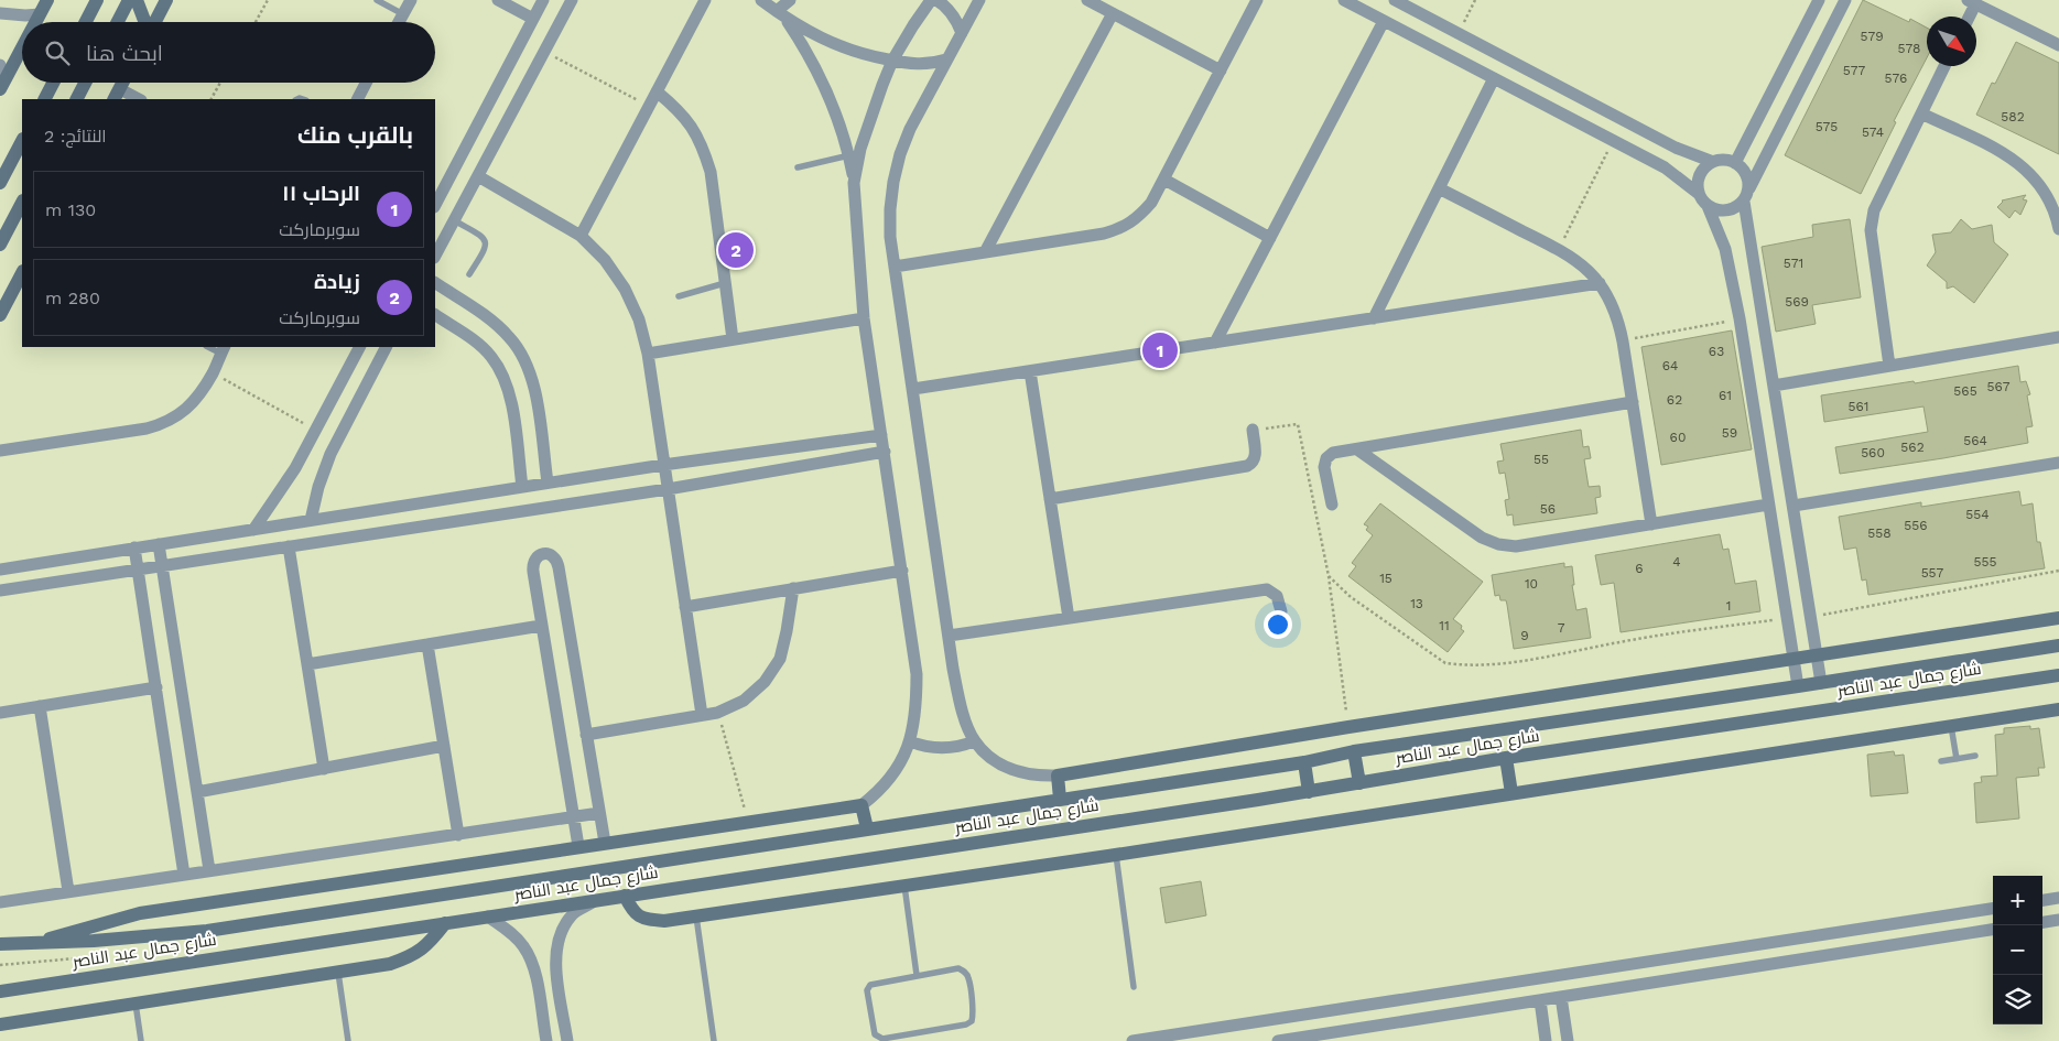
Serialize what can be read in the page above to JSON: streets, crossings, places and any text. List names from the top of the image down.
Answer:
{
  "streets": {
    "main road": ["شارع جمال عبد الناصر"]
  },
  "house_numbers": [
    "579",
    "578",
    "577",
    "576",
    "582",
    "575",
    "574",
    "571",
    "569",
    "63",
    "64",
    "567",
    "565",
    "61",
    "62",
    "561",
    "59",
    "60",
    "564",
    "562",
    "560",
    "55",
    "56",
    "554",
    "556",
    "558",
    "4",
    "555",
    "6",
    "557",
    "15",
    "10",
    "13",
    "1",
    "11",
    "7",
    "9"
  ],
  "north": "bottom right",
  "page": {
    "search": "ابحث هنا",
    "heading": ["بالقرب منك", "النتائج: 2"],
    "list": [
      {
        "mark": "1",
        "name": "الرحاب ١١",
        "note": "سوبرماركت",
        "value": "130 m"
      },
      {
        "mark": "2",
        "name": "زيادة",
        "note": "سوبرماركت",
        "value": "280 m"
      }
    ],
    "pins": ["2", "1"],
    "map_buttons": ["+", "−"]
  }
}
